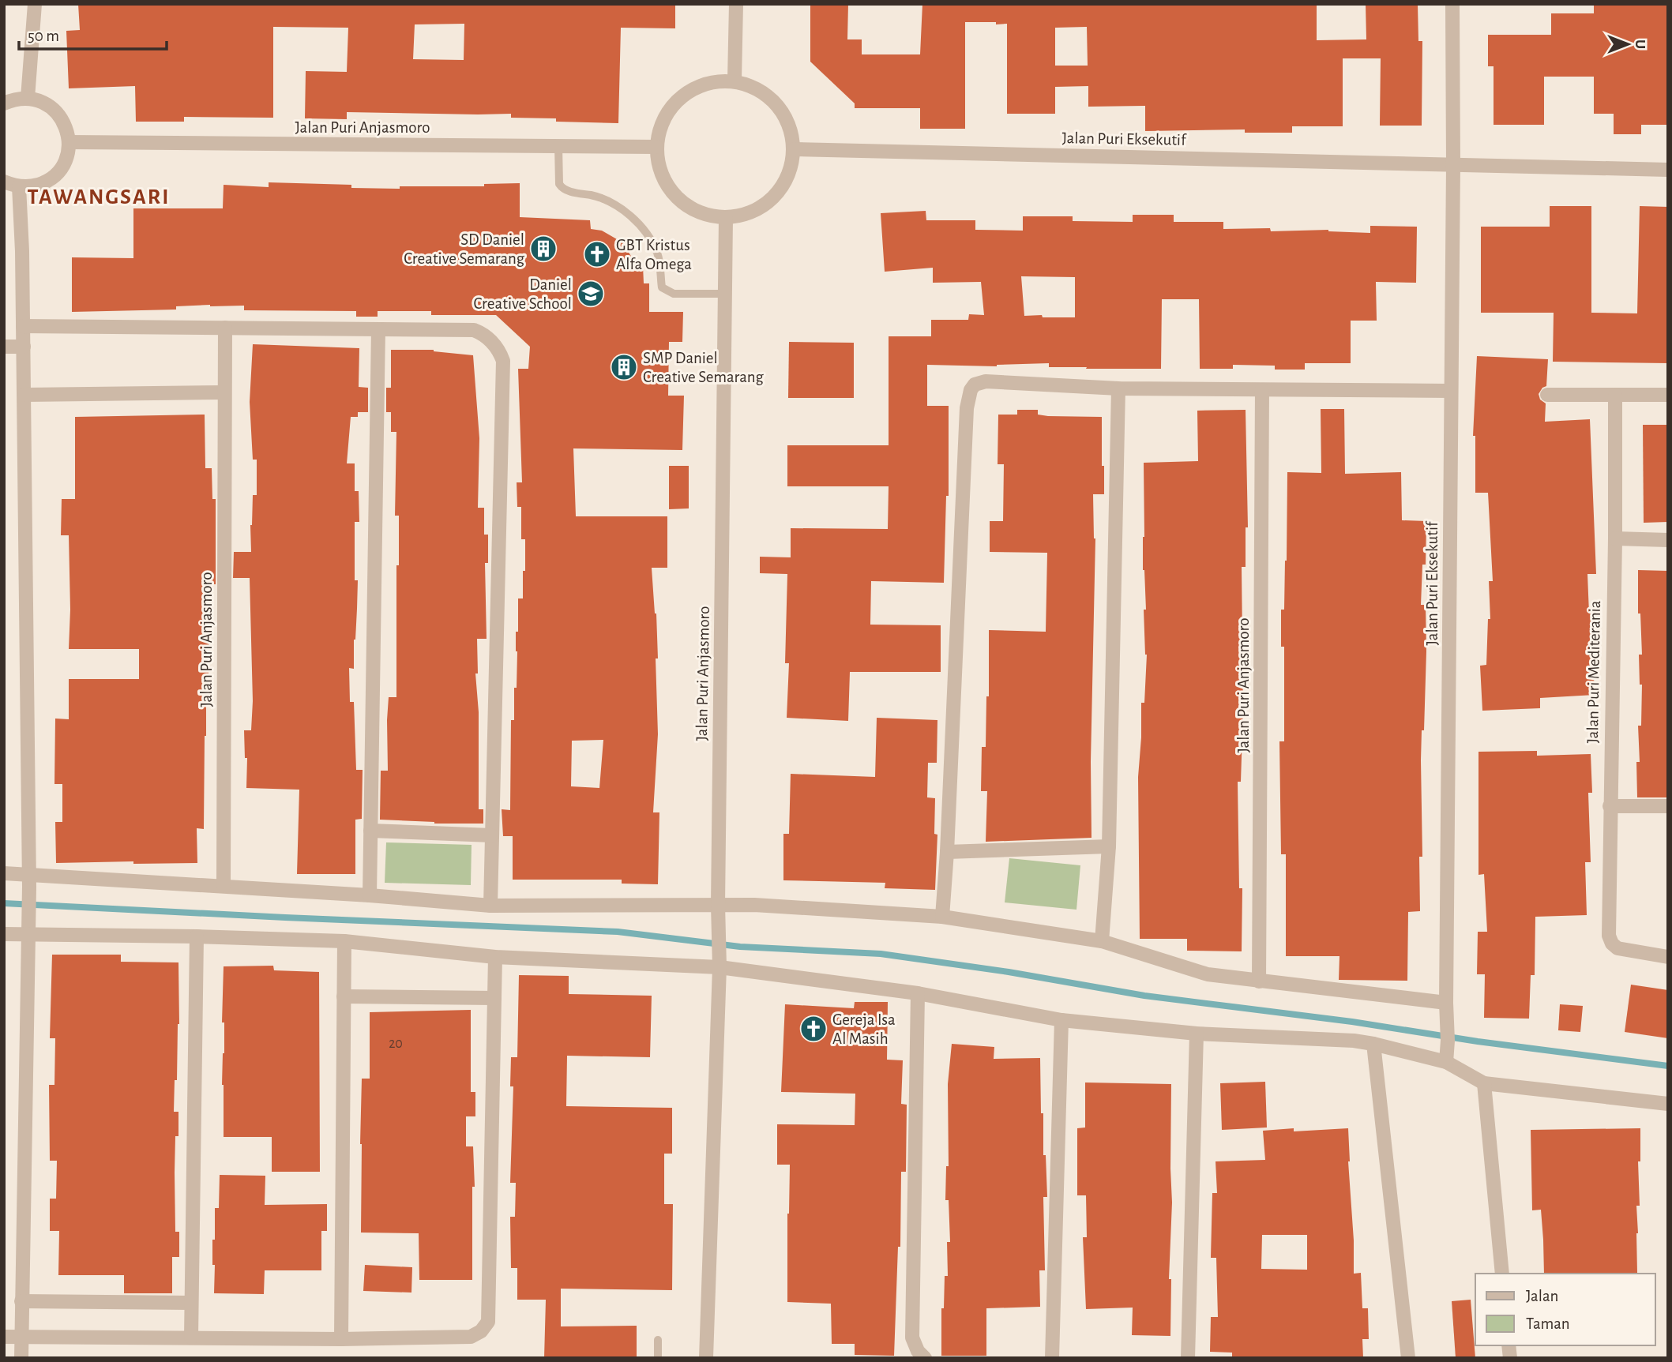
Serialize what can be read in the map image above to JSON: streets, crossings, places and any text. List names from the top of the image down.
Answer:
{
  "streets": {
    "street": ["Jalan Puri Anjasmoro", "Jalan Puri Eksekutif", "Jalan Puri Mediterania"]
  },
  "crossings": [
    ["Jalan Puri Anjasmoro", "Jalan Puri Eksekutif"]
  ],
  "districts": ["TAWANGSARI"],
  "places": {
    "building": ["SD Daniel Creative Semarang", "SMP Daniel Creative Semarang"],
    "church": ["GBT Kristus Alfa Omega", "Gereja Isa Al Masih"],
    "school or university": ["Daniel Creative School"]
  },
  "house_numbers": ["20"],
  "legend": ["Jalan", "Taman"],
  "scale_bar": "50 m",
  "north": "right"
}
